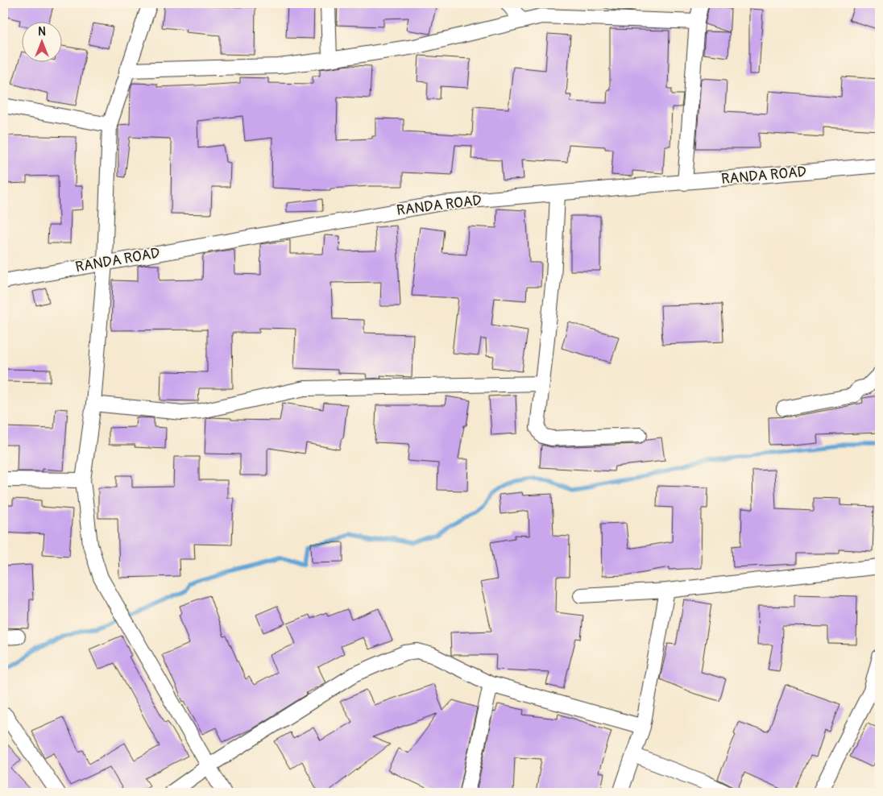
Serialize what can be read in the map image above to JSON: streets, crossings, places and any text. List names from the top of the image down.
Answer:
{
  "streets": {
    "street": ["RANDA ROAD"]
  },
  "north": "top"
}
